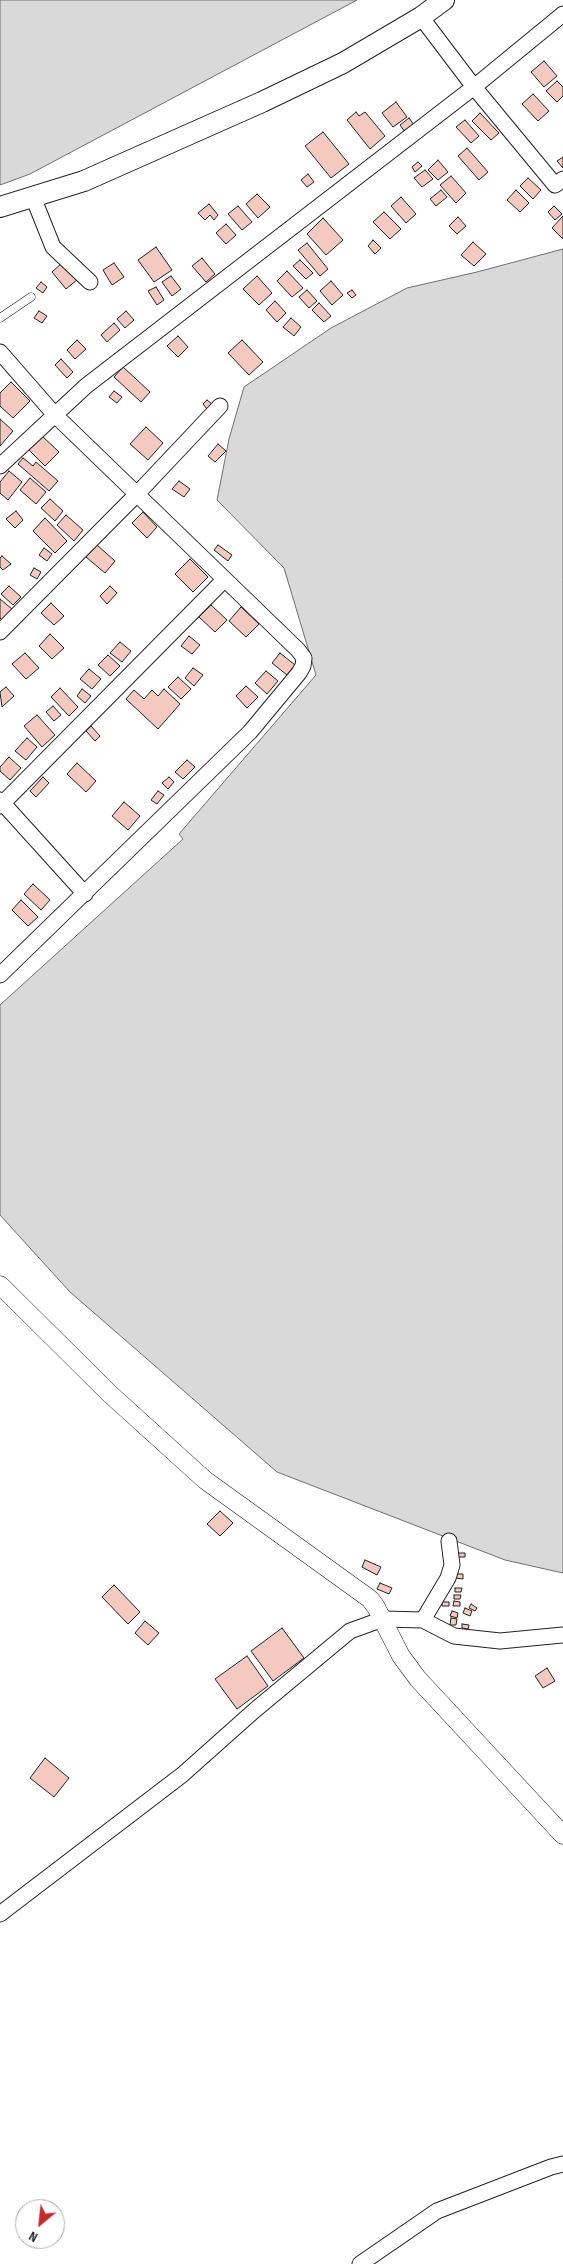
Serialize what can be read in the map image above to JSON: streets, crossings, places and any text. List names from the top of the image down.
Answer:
{
  "north": "bottom left"
}
